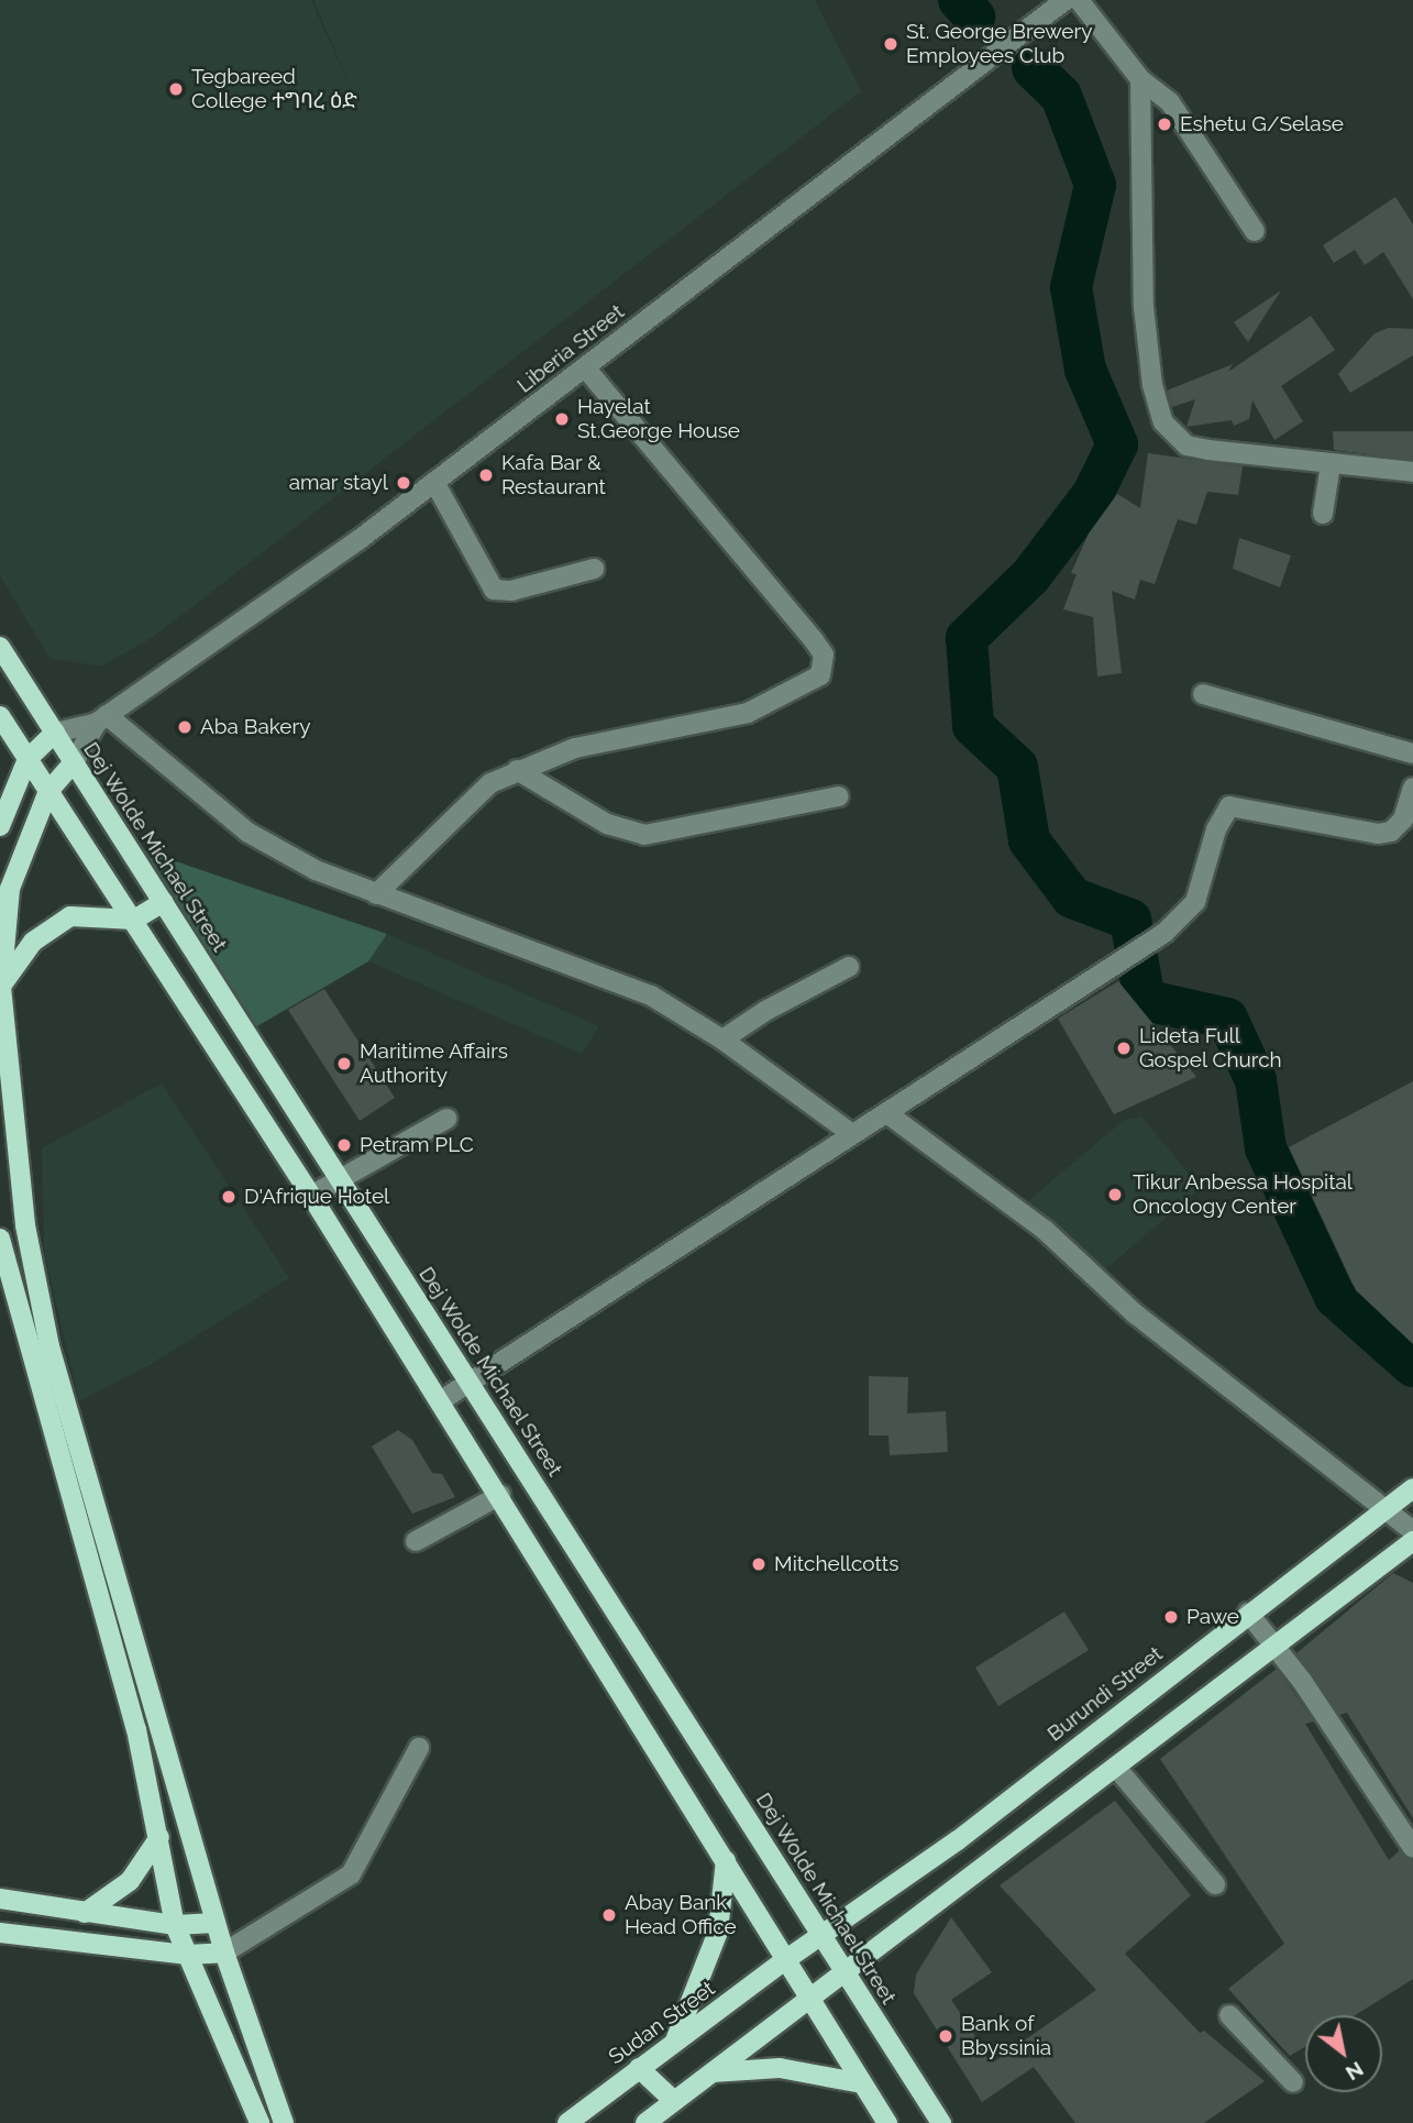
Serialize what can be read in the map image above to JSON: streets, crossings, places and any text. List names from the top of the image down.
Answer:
{
  "streets": {
    "main road": ["Dej Wolde Michael Street", "Burundi Street", "Sudan Street"],
    "street": ["Liberia Street"]
  },
  "crossings": [
    ["Liberia Street", "Dej Wolde Michael Street"],
    ["Dej Wolde Michael Street", "Burundi Street"],
    ["Burundi Street", "Sudan Street"]
  ],
  "places": [
    "St. George Brewery Employees Club",
    "Tegbareed College ተግባረ ዕድ",
    "Eshetu G/Selase",
    "Hayelat St.George House",
    "Kafa Bar & Restaurant",
    "amar stayl",
    "Aba Bakery",
    "Lideta Full Gospel Church",
    "Maritime Affairs Authority",
    "Petram PLC",
    "Tikur Anbessa Hospital Oncology Center",
    "D'Afrique Hotel",
    "Mitchellcotts",
    "Pawe",
    "Abay Bank Head Office",
    "Bank of Bbyssinia"
  ],
  "north": "bottom right"
}
